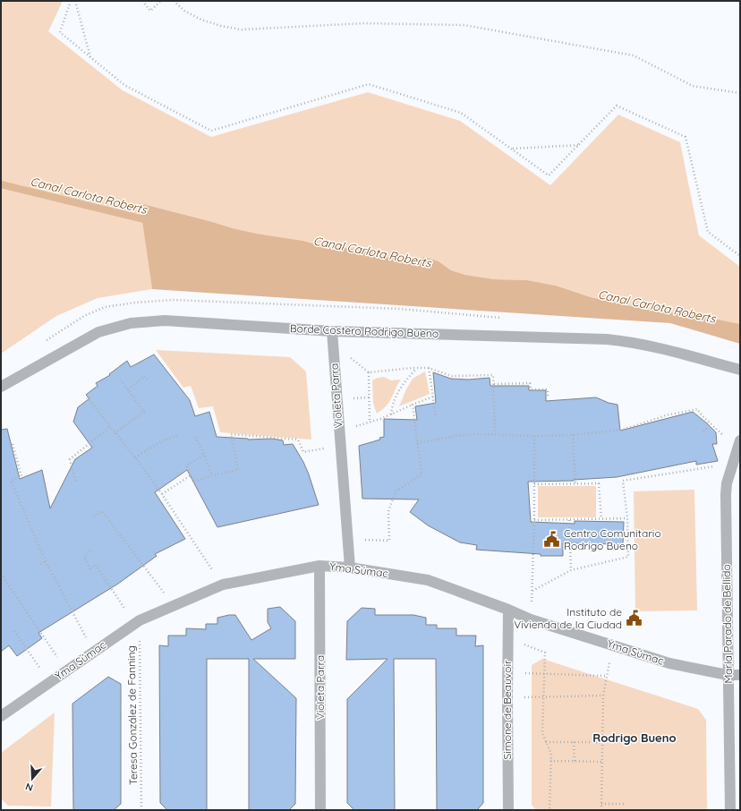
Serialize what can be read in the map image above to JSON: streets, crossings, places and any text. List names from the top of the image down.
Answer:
{
  "streets": {
    "street": [
      "Borde Costero Rodrigo Bueno",
      "Violeta Parra",
      "Yma Súmac",
      "María Parado de Bellido",
      "Simone de Beauvoir"
    ],
    "path": ["Teresa González de Fanning"]
  },
  "crossings": [
    ["Borde Costero Rodrigo Bueno", "Violeta Parra"],
    ["Violeta Parra", "Yma Súmac"],
    ["Yma Súmac", "María Parado de Bellido"],
    ["Yma Súmac", "Simone de Beauvoir"],
    ["Yma Súmac", "Teresa González de Fanning"]
  ],
  "districts": ["Rodrigo Bueno"],
  "water": ["Canal Carlota Roberts"],
  "places": {
    "public building": ["Centro Comunitario Rodrigo Bueno", "Instituto de Vivienda de la Ciudad"]
  },
  "north": "bottom"
}
